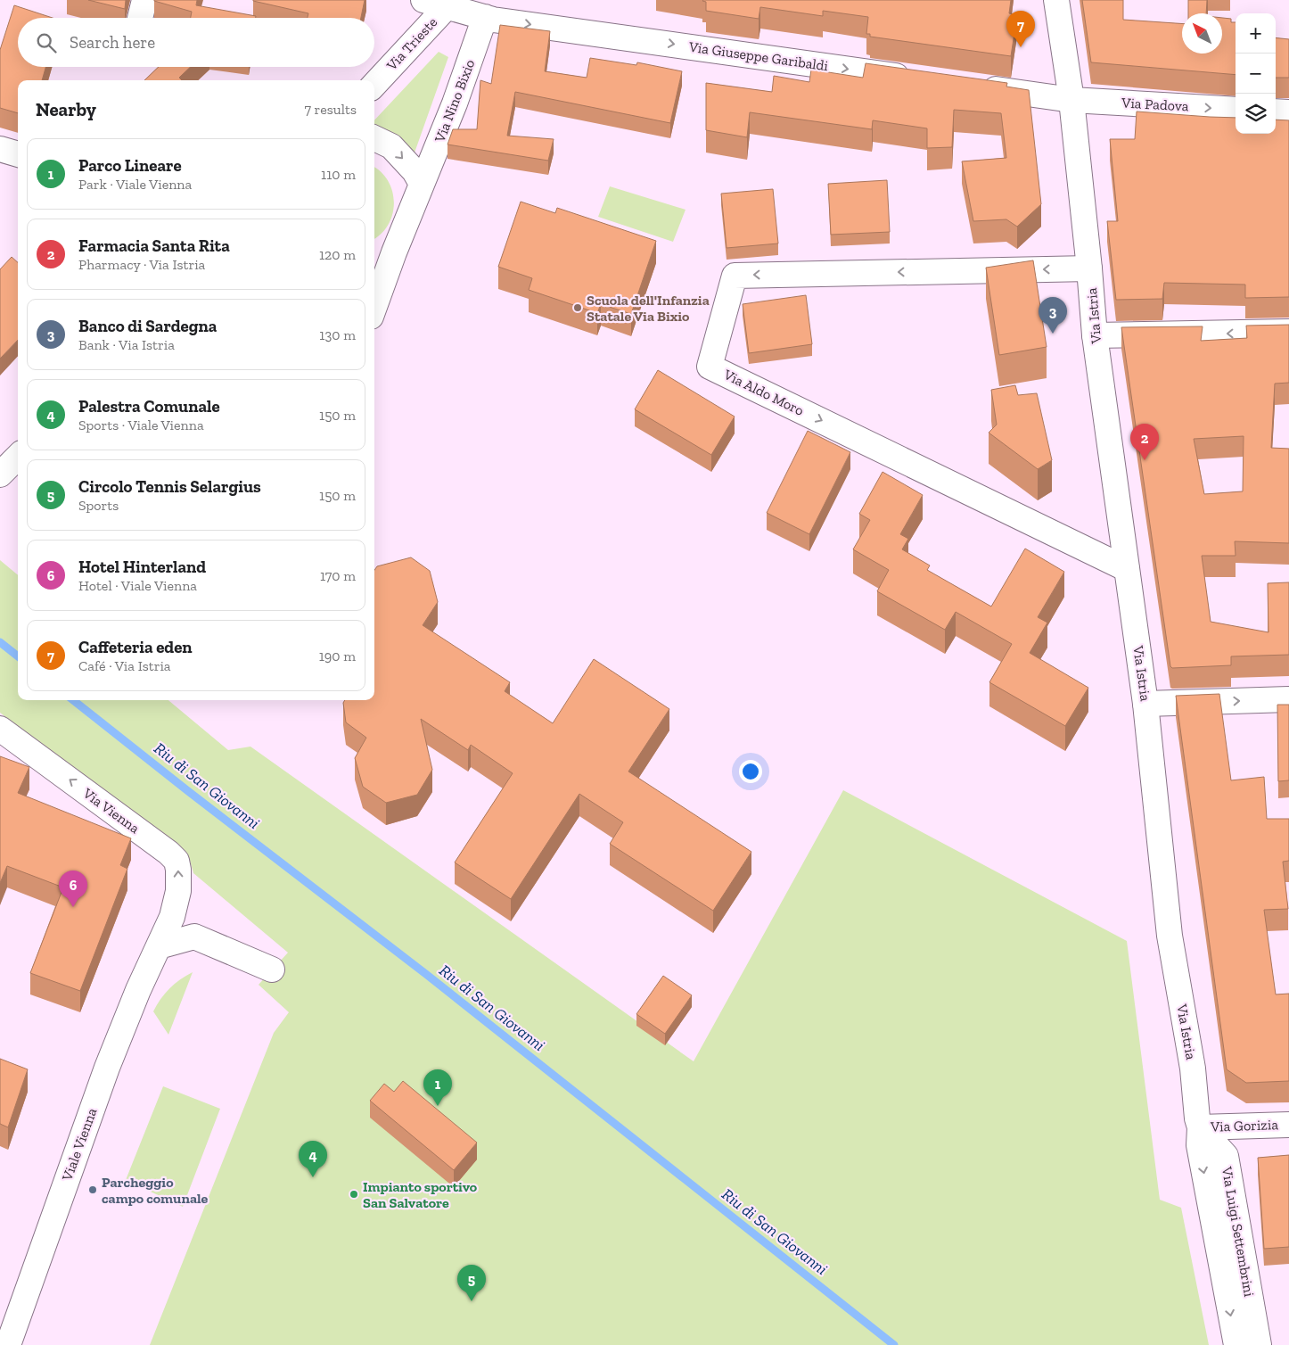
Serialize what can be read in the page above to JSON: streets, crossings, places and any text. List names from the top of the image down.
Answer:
{
  "streets": {
    "street": [
      "Via Trieste",
      "Via Giuseppe Garibaldi",
      "Via Nino Bixio",
      "Via Padova",
      "Via Istria",
      "Via Aldo Moro",
      "Via Vienna",
      "Via Gorizia",
      "Viale Vienna",
      "Via Luigi Settembrini"
    ]
  },
  "crossings": [
    ["Via Trieste", "Via Giuseppe Garibaldi"],
    ["Via Giuseppe Garibaldi", "Via Nino Bixio"],
    ["Via Padova", "Via Istria"],
    ["Via Istria", "Via Aldo Moro"],
    ["Via Istria", "Via Gorizia"],
    ["Via Istria", "Via Luigi Settembrini"],
    ["Via Vienna", "Viale Vienna"],
    ["Via Gorizia", "Via Luigi Settembrini"]
  ],
  "one_way": ["Via Giuseppe Garibaldi", "Via Padova", "Via Vienna"],
  "water": ["Riu di San Giovanni"],
  "places": ["Scuola dell'Infanzia Statale Via Bixio", "Parcheggio campo comunale", "Impianto sportivo San Salvatore"],
  "north": "top left",
  "page": {
    "pins": [
      "7",
      "3",
      "2",
      "6",
      "1",
      "4",
      "5"
    ],
    "map_buttons": ["+", "−"],
    "search": "Search here",
    "heading": ["Nearby", "7 results"],
    "list": [
      {
        "mark": "1",
        "name": "Parco Lineare",
        "note": "Park · Viale Vienna",
        "value": "110 m"
      },
      {
        "mark": "2",
        "name": "Farmacia Santa Rita",
        "note": "Pharmacy · Via Istria",
        "value": "120 m"
      },
      {
        "mark": "3",
        "name": "Banco di Sardegna",
        "note": "Bank · Via Istria",
        "value": "130 m"
      },
      {
        "mark": "4",
        "name": "Palestra Comunale",
        "note": "Sports · Viale Vienna",
        "value": "150 m"
      },
      {
        "mark": "5",
        "name": "Circolo Tennis Selargius",
        "note": "Sports",
        "value": "150 m"
      },
      {
        "mark": "6",
        "name": "Hotel Hinterland",
        "note": "Hotel · Viale Vienna",
        "value": "170 m"
      },
      {
        "mark": "7",
        "name": "Caffeteria eden",
        "note": "Café · Via Istria",
        "value": "190 m"
      }
    ]
  }
}
